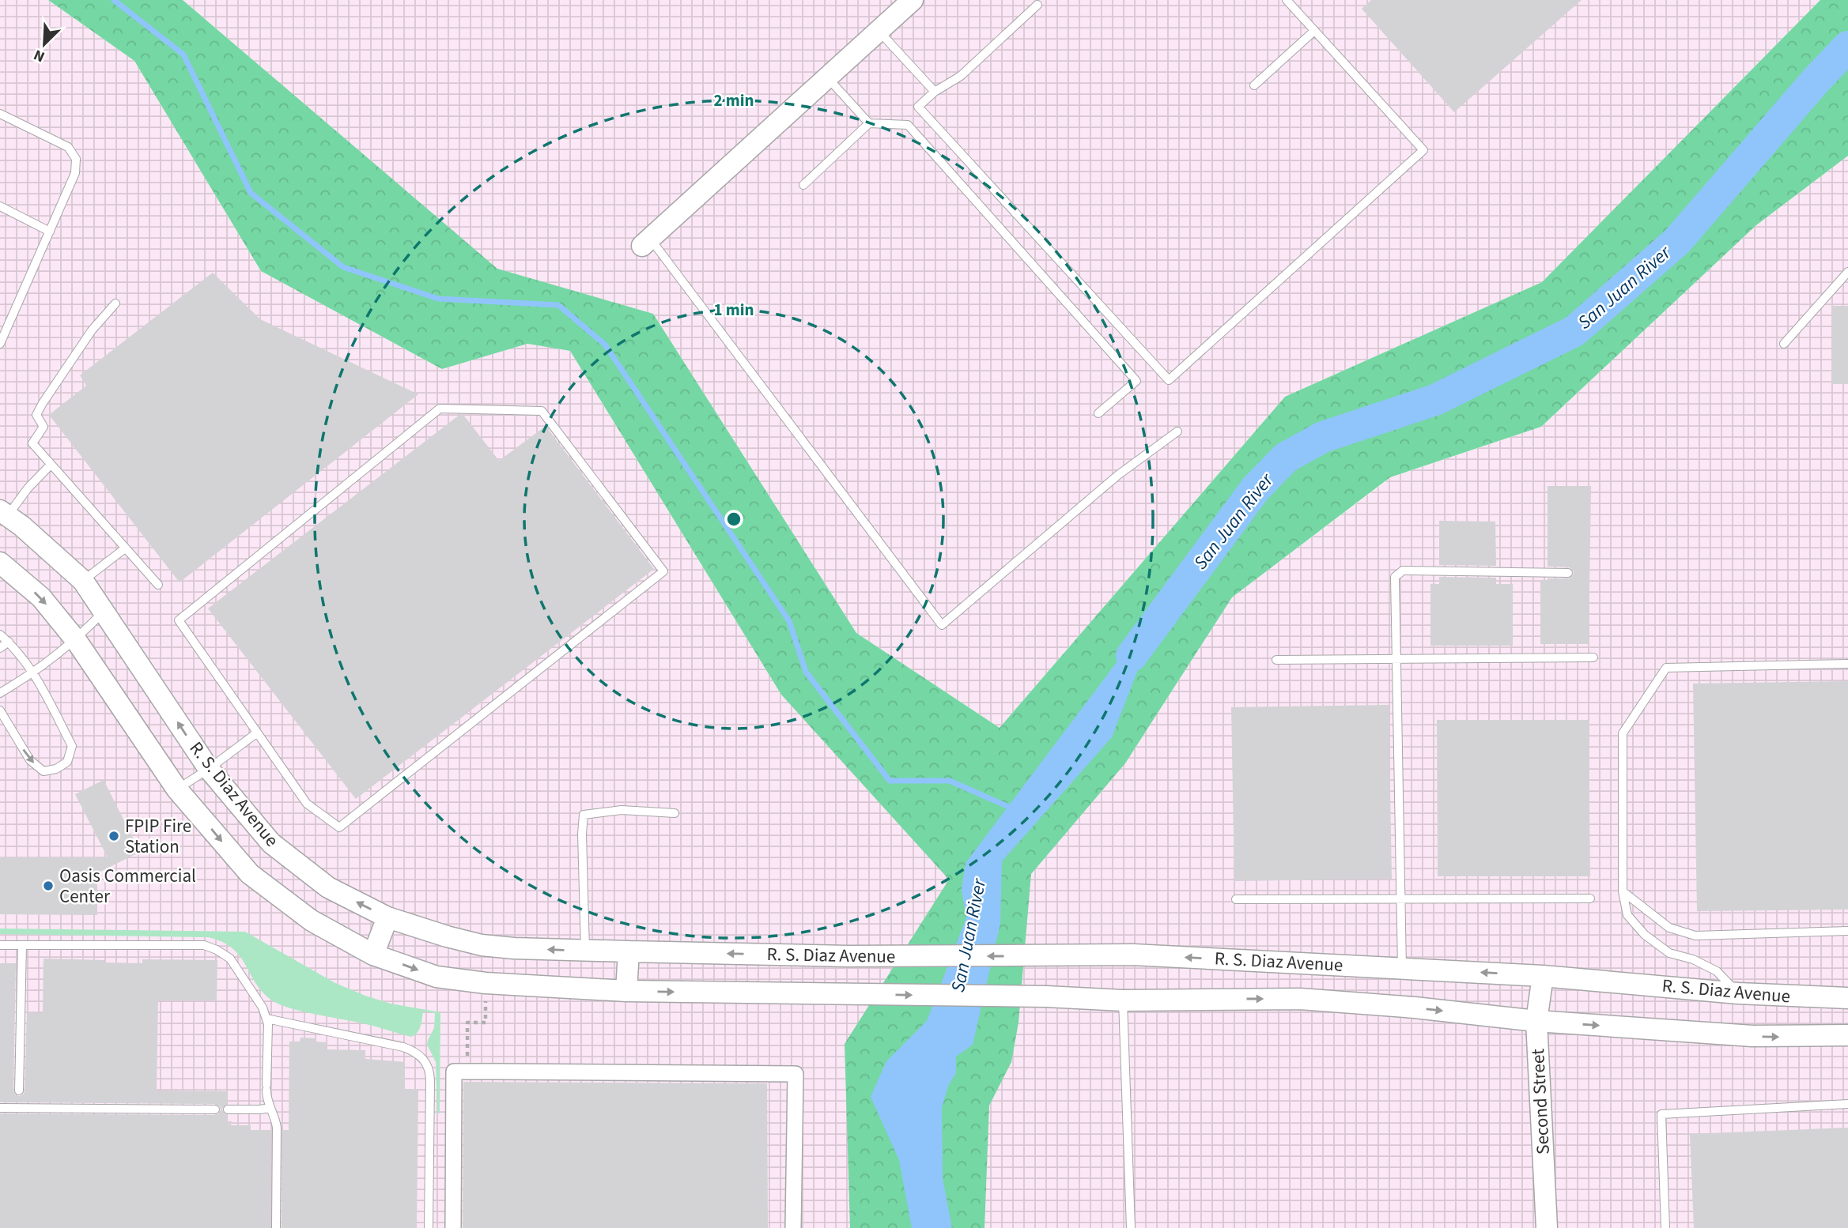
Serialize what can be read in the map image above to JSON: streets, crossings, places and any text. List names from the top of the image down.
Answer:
{
  "streets": {
    "street": ["R. S. Diaz Avenue", "Second Street"]
  },
  "crossings": [
    ["R. S. Diaz Avenue", "Second Street"]
  ],
  "water": ["San Juan River"],
  "places": ["FPIP Fire Station", "Oasis Commercial Center"],
  "north": "bottom left",
  "rings": ["2 min", "1 min"]
}
